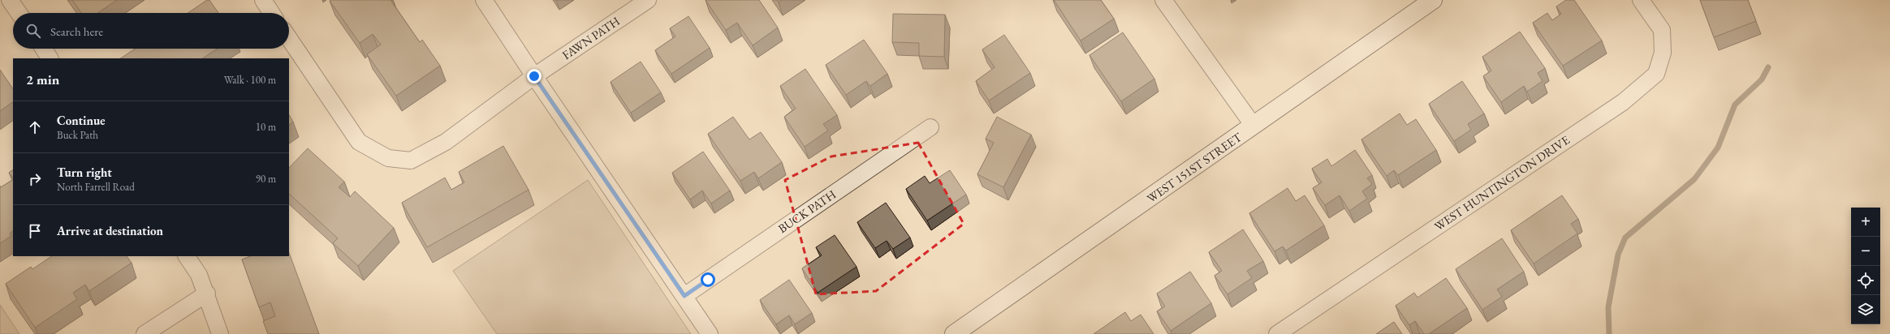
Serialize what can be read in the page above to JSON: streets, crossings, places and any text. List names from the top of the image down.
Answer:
{
  "streets": {
    "street": [
      "FAWN PATH",
      "WEST 151ST STREET",
      "WEST HUNTINGTON DRIVE",
      "BUCK PATH"
    ]
  },
  "page": {
    "search": "Search here",
    "heading": ["2 min", "Walk · 100 m"],
    "list": [
      ["Continue", "Buck Path", "10 m"],
      ["Turn right", "North Farrell Road", "90 m"],
      "Arrive at destination"
    ],
    "map_buttons": ["+", "−"]
  }
}
